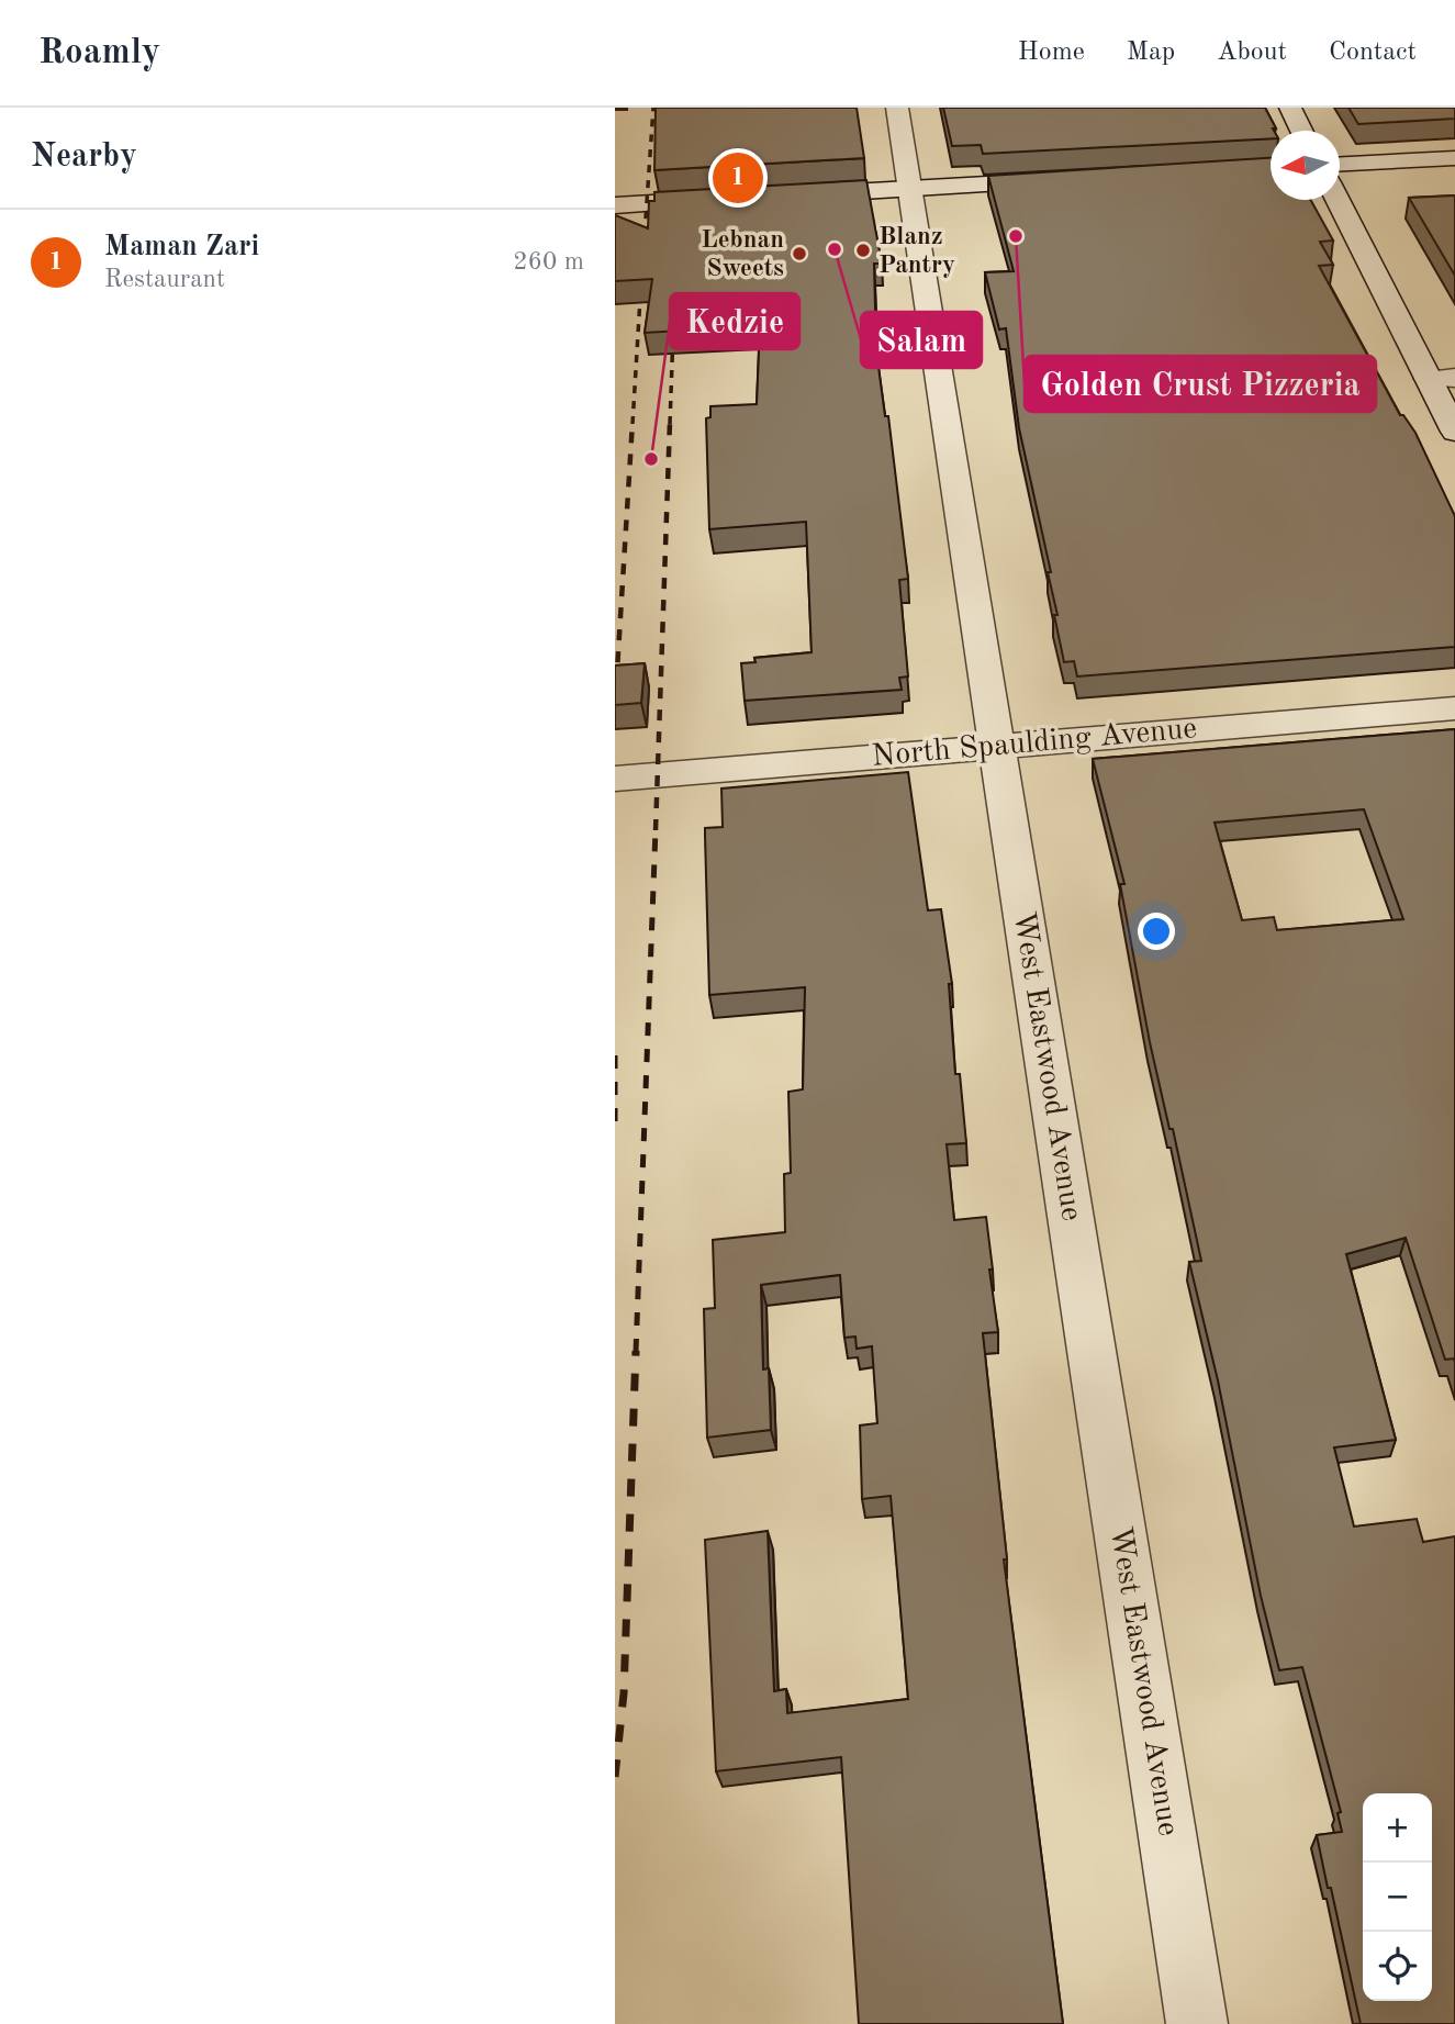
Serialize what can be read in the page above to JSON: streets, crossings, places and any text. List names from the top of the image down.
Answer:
{
  "streets": {
    "street": ["North Spaulding Avenue", "West Eastwood Avenue"]
  },
  "crossings": [
    ["North Spaulding Avenue", "West Eastwood Avenue"]
  ],
  "places": [
    "Golden Crust Pizzeria",
    "Salam",
    "Blanz Pantry",
    "Lebnan Sweets",
    "Kedzie"
  ],
  "north": "left",
  "page": {
    "header": "Roamly",
    "nav": [
      "Home",
      "Map",
      "About",
      "Contact"
    ],
    "heading": "Nearby",
    "pins": "1",
    "list": [
      {
        "mark": "1",
        "name": "Maman Zari",
        "note": "Restaurant",
        "value": "260 m"
      }
    ],
    "map_buttons": ["+", "−"]
  }
}
